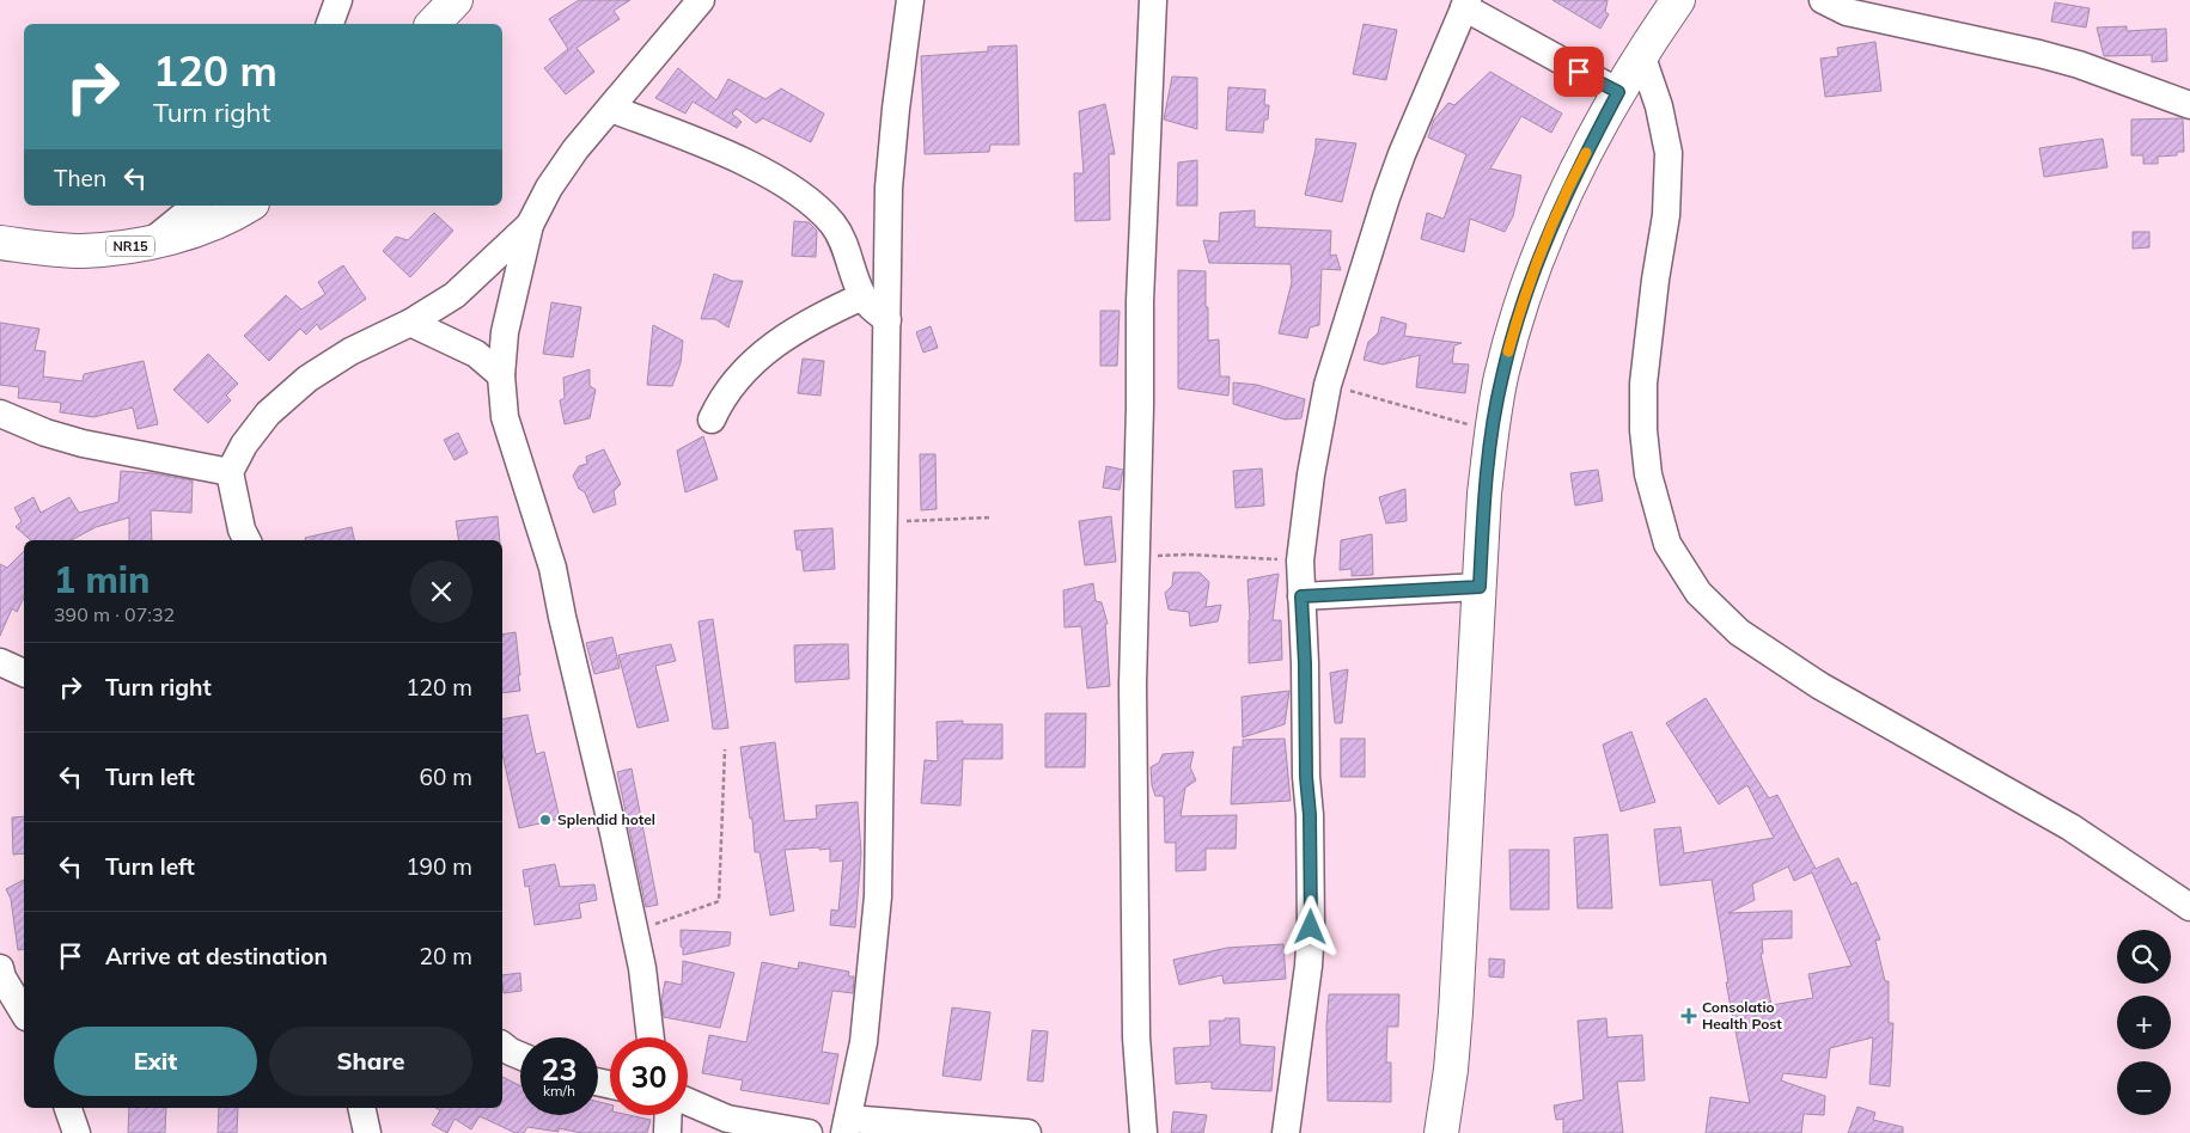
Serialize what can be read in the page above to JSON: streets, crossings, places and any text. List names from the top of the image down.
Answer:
{
  "streets": {
    "highway": ["NR15"]
  },
  "places": {
    "other": ["Splendid hotel"],
    "health": ["Consolatio Health Post"]
  },
  "page": {
    "turn": ["120 m", "Turn right"],
    "then": "Then",
    "heading": ["1 min", "390 m · 07:32"],
    "list": [
      {
        "name": "Turn right",
        "value": "120 m"
      },
      {
        "name": "Turn left",
        "value": "60 m"
      },
      {
        "name": "Turn left",
        "value": "190 m"
      },
      {
        "name": "Arrive at destination",
        "value": "20 m"
      }
    ],
    "map_buttons": ["+", "−"],
    "buttons": ["Exit", "Share"],
    "speed": "23 km/h",
    "limit": "30"
  }
}
